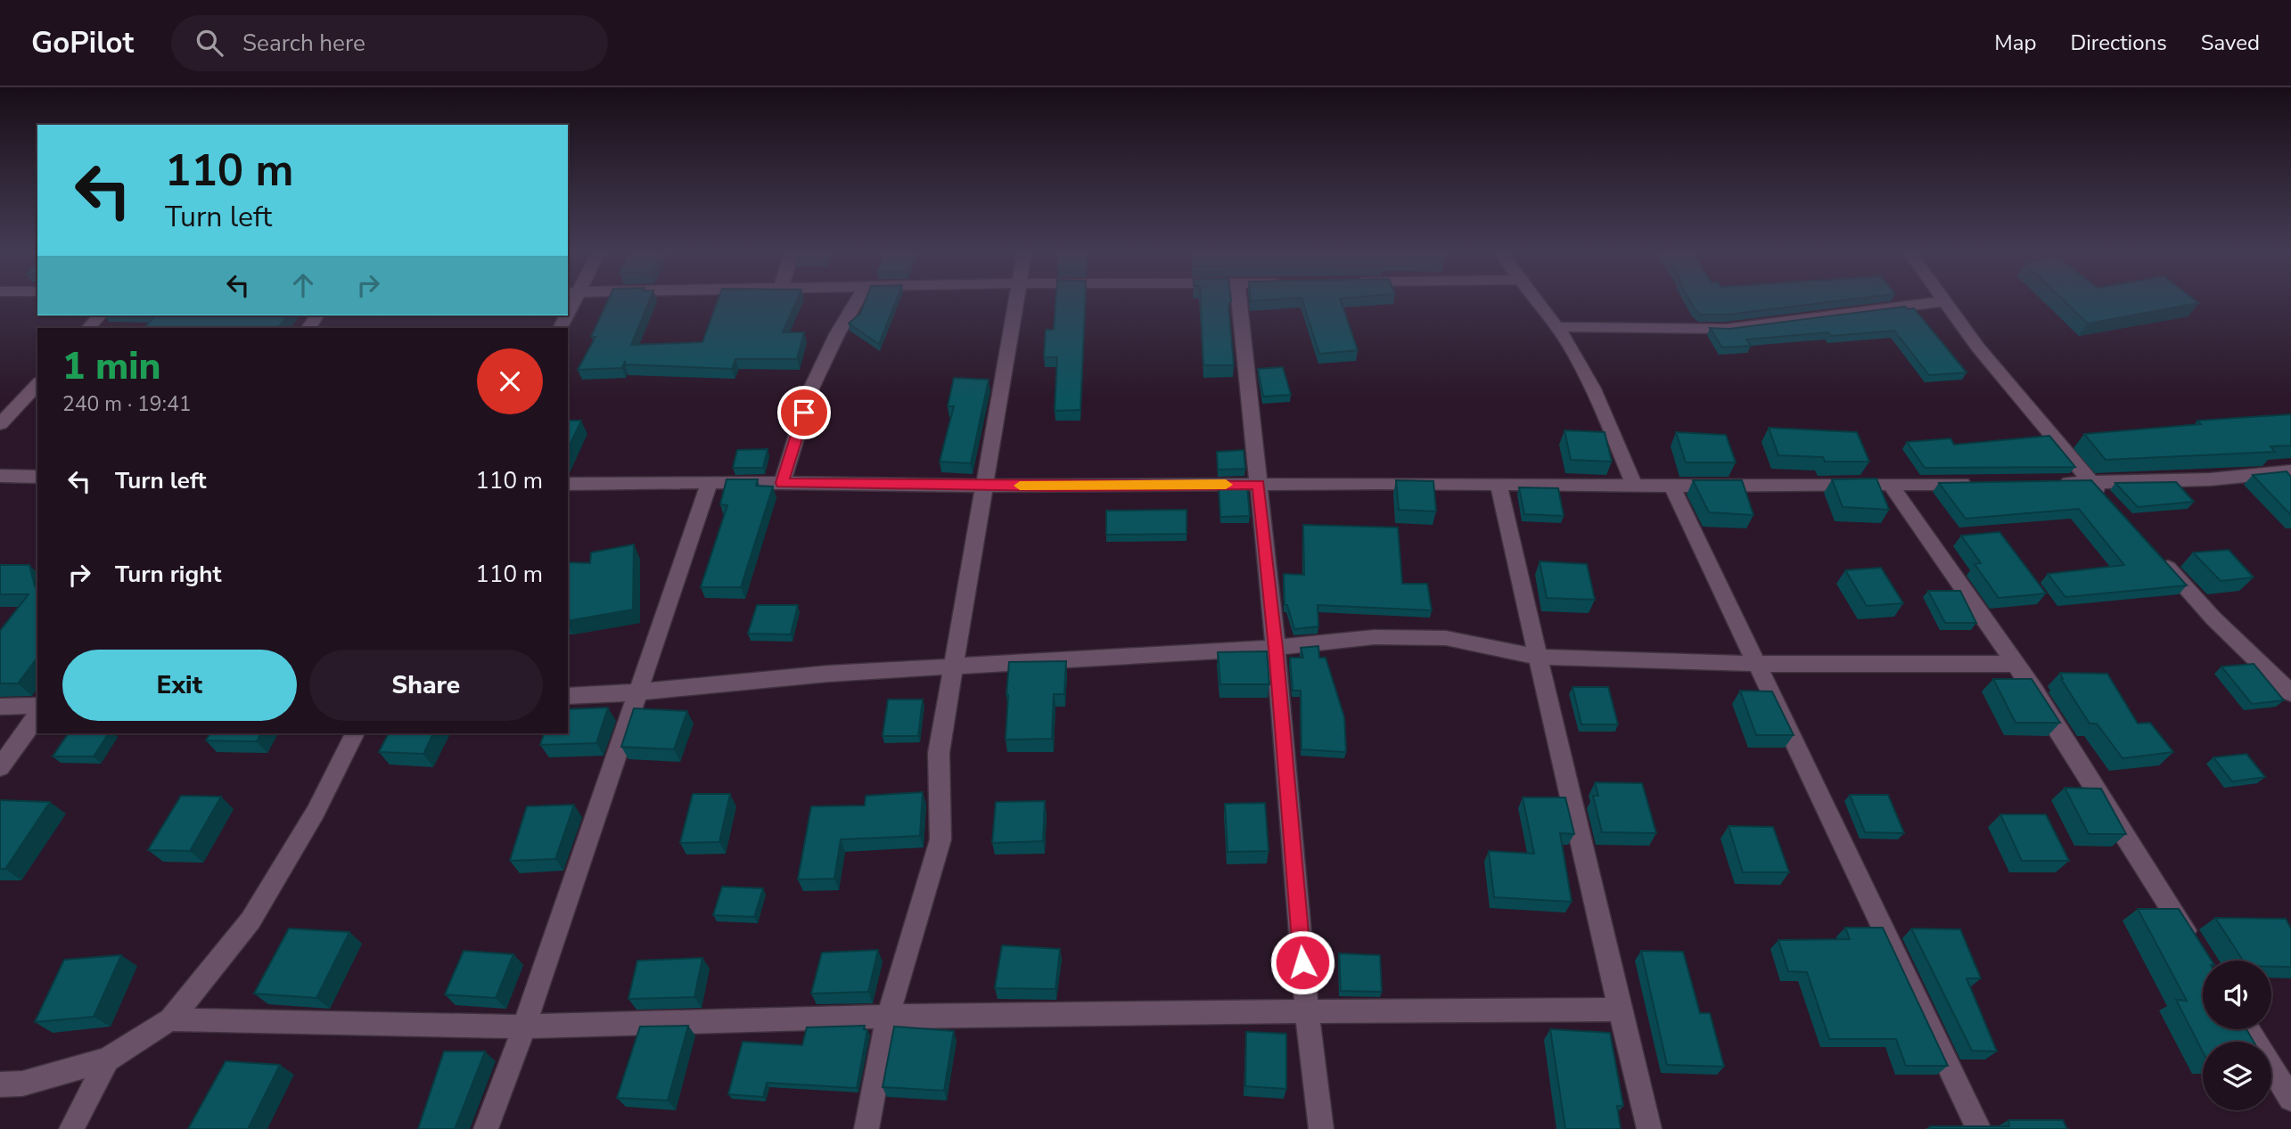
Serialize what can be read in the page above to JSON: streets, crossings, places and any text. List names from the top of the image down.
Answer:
{
  "page": {
    "header": "GoPilot",
    "search": "Search here",
    "nav": ["Map", "Directions", "Saved"],
    "turn": ["110 m", "Turn left"],
    "heading": ["1 min", "240 m · 19:41"],
    "list": [
      {
        "name": "Turn left",
        "value": "110 m"
      },
      {
        "name": "Turn right",
        "value": "110 m"
      }
    ],
    "buttons": ["Exit", "Share"]
  }
}
